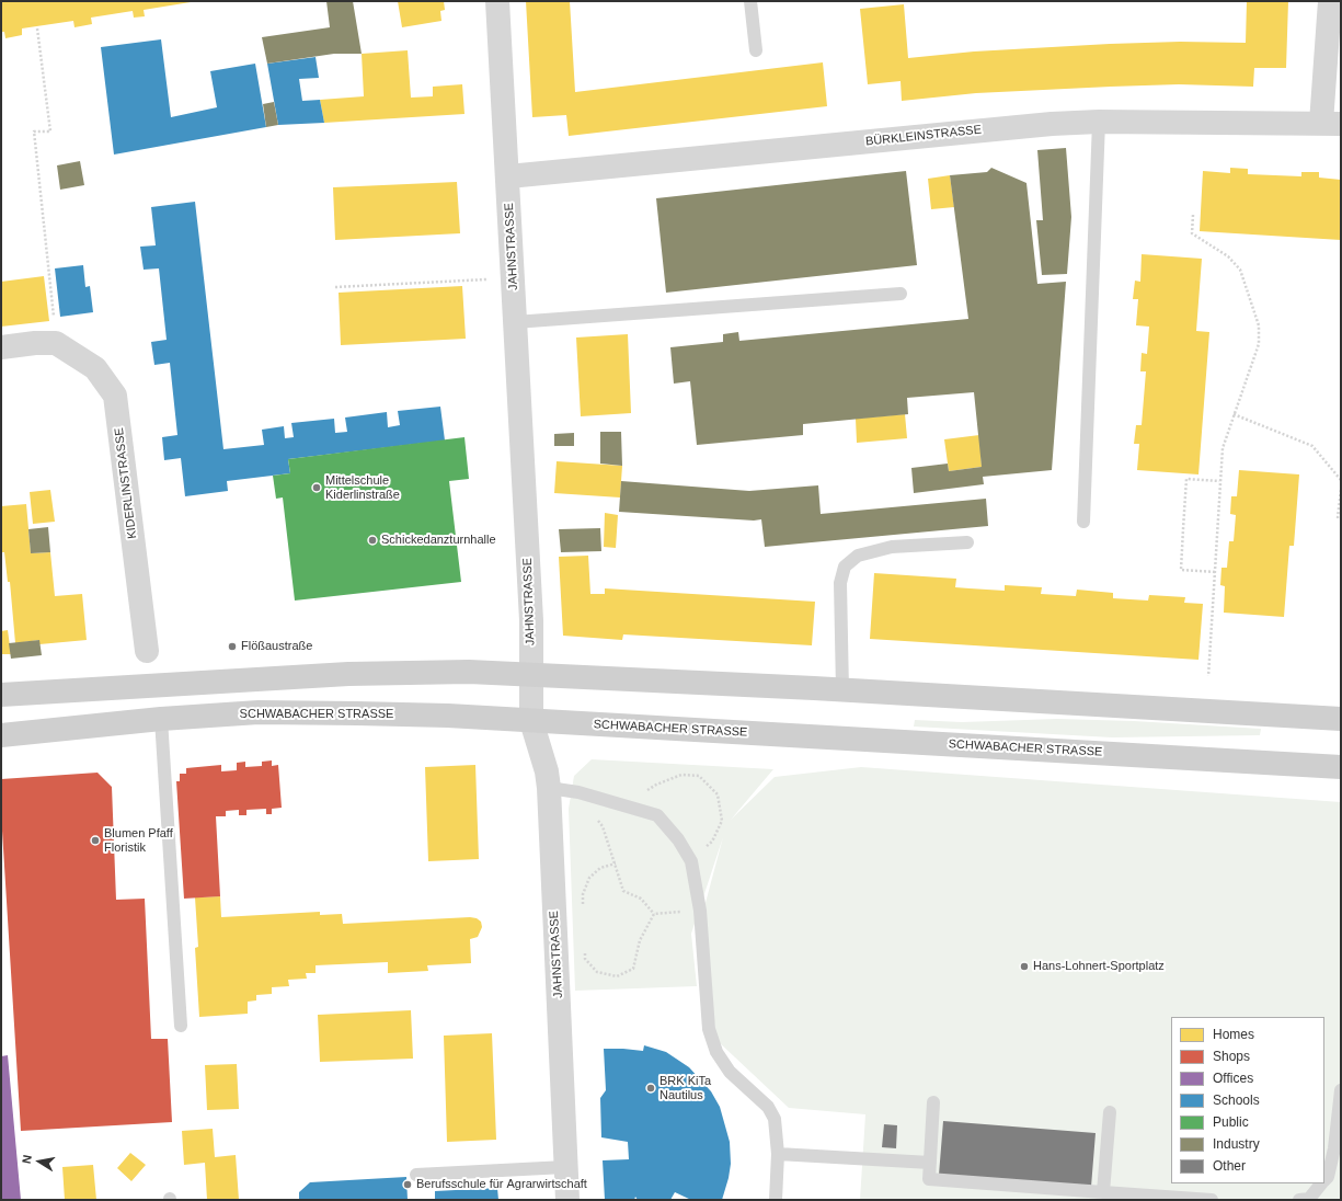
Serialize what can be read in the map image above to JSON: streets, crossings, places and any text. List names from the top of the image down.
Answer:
{
  "streets": {
    "main road": ["SCHWABACHER STRASSE"],
    "street": ["BÜRKLEINSTRASSE", "JAHNSTRASSE", "KIDERLINSTRASSE"]
  },
  "crossings": [
    ["BÜRKLEINSTRASSE", "JAHNSTRASSE"],
    ["JAHNSTRASSE", "SCHWABACHER STRASSE"]
  ],
  "places": [
    "Mittelschule Kiderlinstraße",
    "Schickedanzturnhalle",
    "Flößaustraße",
    "Blumen Pfaff Floristik",
    "Hans-Lohnert-Sportplatz",
    "BRK KiTa Nautilus",
    "Berufsschule für Agrarwirtschaft"
  ],
  "legend": [
    "Homes",
    "Shops",
    "Offices",
    "Schools",
    "Public",
    "Industry",
    "Other"
  ],
  "north": "left"
}
